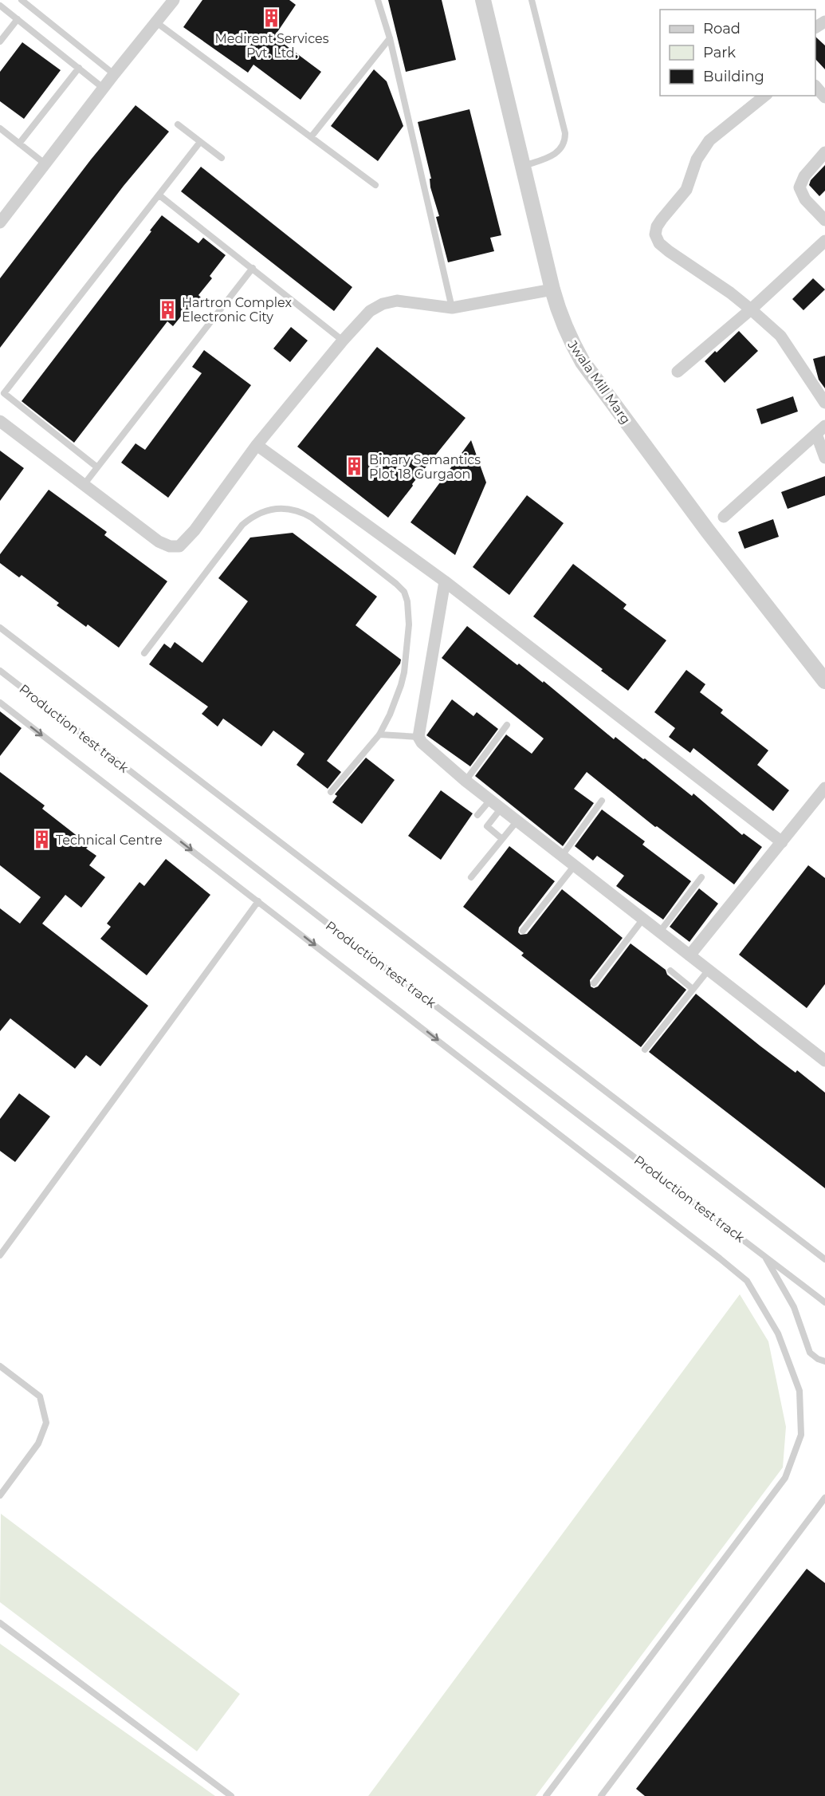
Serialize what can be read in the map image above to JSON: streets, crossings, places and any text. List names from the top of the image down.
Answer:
{
  "streets": {
    "street": ["Jwala Mill Marg"],
    "lane": ["Production test track"]
  },
  "places": {
    "building": [
      "Medirent Services Pvt. Ltd.",
      "Hartron Complex Electronic City",
      "Binary Semantics Plot 18 Gurgaon",
      "Technical Centre"
    ]
  },
  "legend": ["Road", "Park", "Building"]
}
